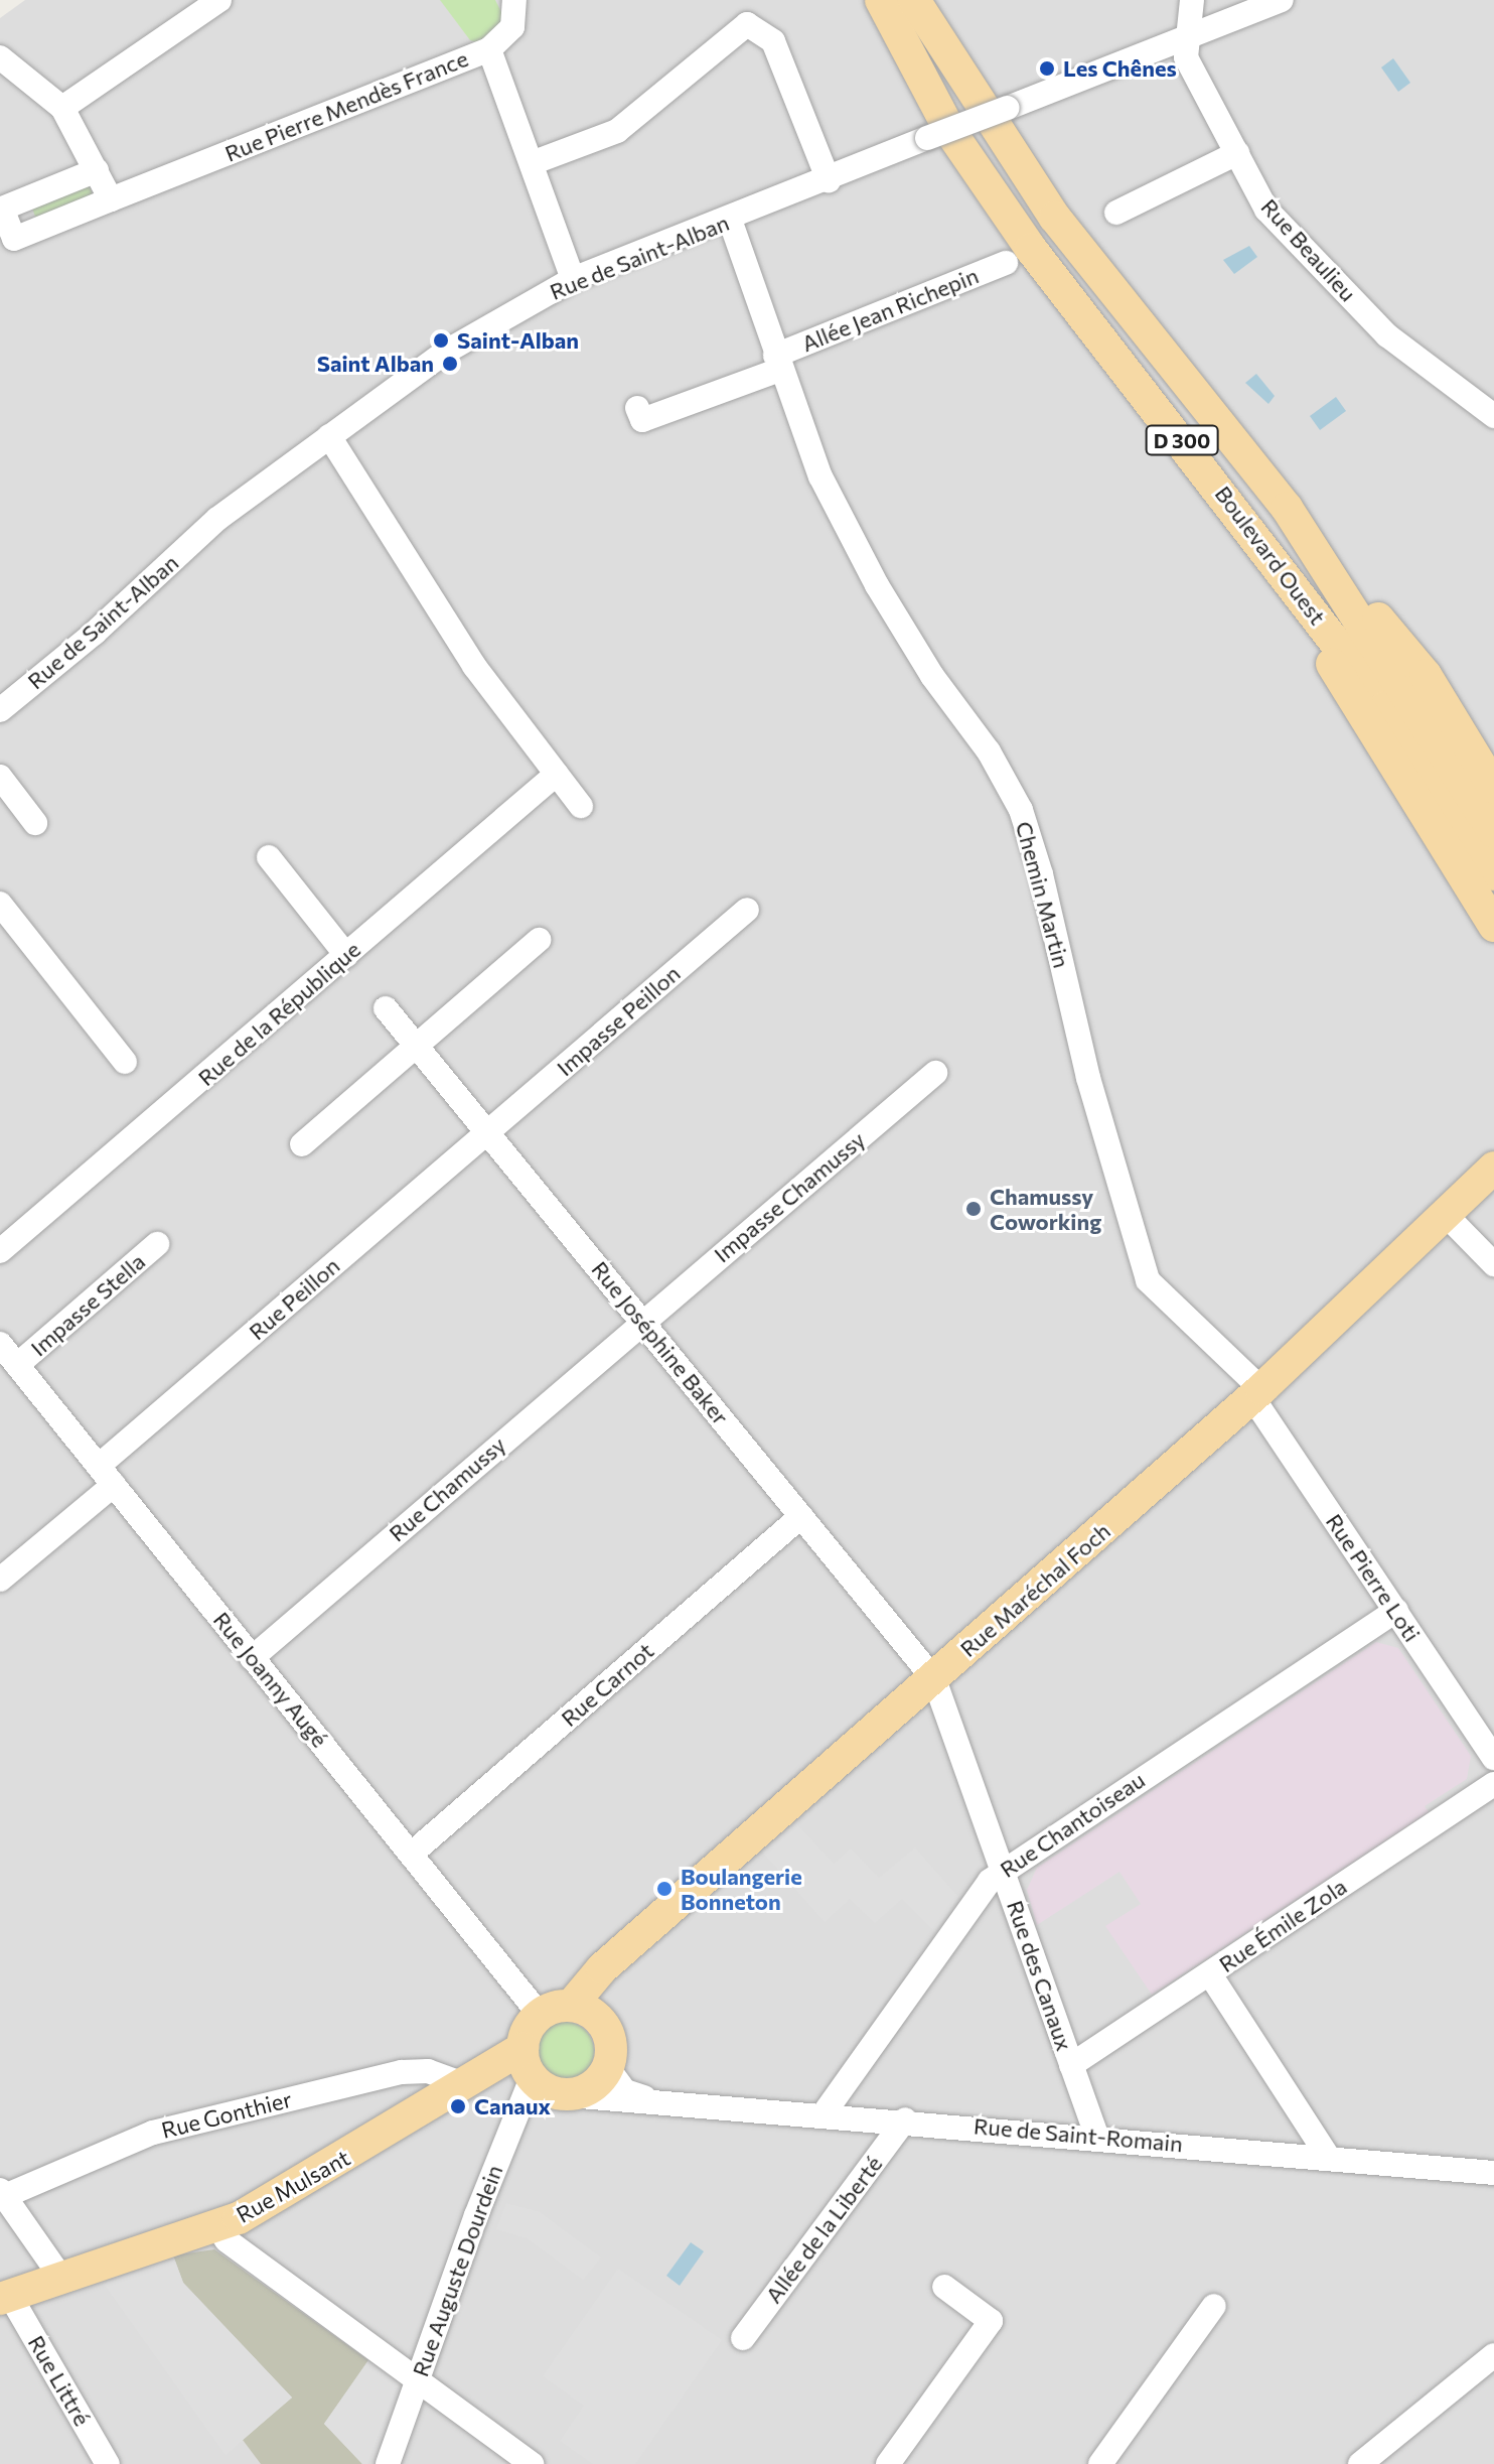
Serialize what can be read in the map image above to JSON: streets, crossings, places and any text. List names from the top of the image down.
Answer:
{
  "streets": {
    "main road": [
      "D 300",
      "Boulevard Ouest",
      "Rue Maréchal Foch",
      "Rue Mulsant"
    ],
    "street": [
      "Rue Pierre Mendès France",
      "Rue Beaulieu",
      "Rue de Saint-Alban",
      "Allée Jean Richepin",
      "Chemin Martin",
      "Rue de la République",
      "Impasse Peillon",
      "Impasse Chamussy",
      "Rue Peillon",
      "Impasse Stella",
      "Rue Joséphine Baker",
      "Rue Chamussy",
      "Rue Pierre Loti",
      "Rue Joanny Augé",
      "Rue Carnot",
      "Rue Chantoiseau",
      "Rue Émile Zola",
      "Rue des Canaux",
      "Rue Gonthier",
      "Rue de Saint-Romain",
      "Allée de la Liberté",
      "Rue Auguste Dourdein",
      "Rue Littré"
    ]
  },
  "crossings": [
    ["Rue Pierre Mendès France", "Rue de Saint-Alban"],
    ["Rue Beaulieu", "Rue de Saint-Alban"],
    ["Rue de Saint-Alban", "Chemin Martin"],
    ["Allée Jean Richepin", "Chemin Martin"],
    ["Chemin Martin", "Rue Pierre Loti"],
    ["Chemin Martin", "Rue Maréchal Foch"],
    ["Impasse Peillon", "Rue Peillon"],
    ["Impasse Peillon", "Rue Joséphine Baker"],
    ["Impasse Chamussy", "Rue Joséphine Baker"],
    ["Impasse Chamussy", "Rue Chamussy"],
    ["Rue Peillon", "Rue Joséphine Baker"],
    ["Rue Peillon", "Rue Joanny Augé"],
    ["Impasse Stella", "Rue Joanny Augé"],
    ["Rue Joséphine Baker", "Rue Chamussy"],
    ["Rue Joséphine Baker", "Rue Maréchal Foch"],
    ["Rue Joséphine Baker", "Rue Carnot"],
    ["Rue Joséphine Baker", "Rue des Canaux"],
    ["Rue Chamussy", "Rue Joanny Augé"],
    ["Rue Pierre Loti", "Rue Maréchal Foch"],
    ["Rue Pierre Loti", "Rue Chantoiseau"],
    ["Rue Maréchal Foch", "Rue Joanny Augé"],
    ["Rue Maréchal Foch", "Rue des Canaux"],
    ["Rue Maréchal Foch", "Rue de Saint-Romain"],
    ["Rue Maréchal Foch", "Rue Mulsant"],
    ["Rue Maréchal Foch", "Rue Auguste Dourdein"],
    ["Rue Joanny Augé", "Rue Carnot"],
    ["Rue Joanny Augé", "Rue de Saint-Romain"],
    ["Rue Joanny Augé", "Rue Mulsant"],
    ["Rue Joanny Augé", "Rue Auguste Dourdein"],
    ["Rue Chantoiseau", "Rue des Canaux"],
    ["Rue Chantoiseau", "Rue de Saint-Romain"],
    ["Rue Émile Zola", "Rue des Canaux"],
    ["Rue des Canaux", "Rue de Saint-Romain"],
    ["Rue Gonthier", "Rue Mulsant"],
    ["Rue de Saint-Romain", "Rue Mulsant"],
    ["Rue de Saint-Romain", "Allée de la Liberté"],
    ["Rue de Saint-Romain", "Rue Auguste Dourdein"],
    ["Rue Mulsant", "Rue Auguste Dourdein"],
    ["Rue Mulsant", "Rue Littré"]
  ],
  "places": [
    "Les Chênes",
    "Saint-Alban",
    "Saint Alban",
    "Chamussy Coworking",
    "Boulangerie Bonneton",
    "Canaux"
  ]
}
